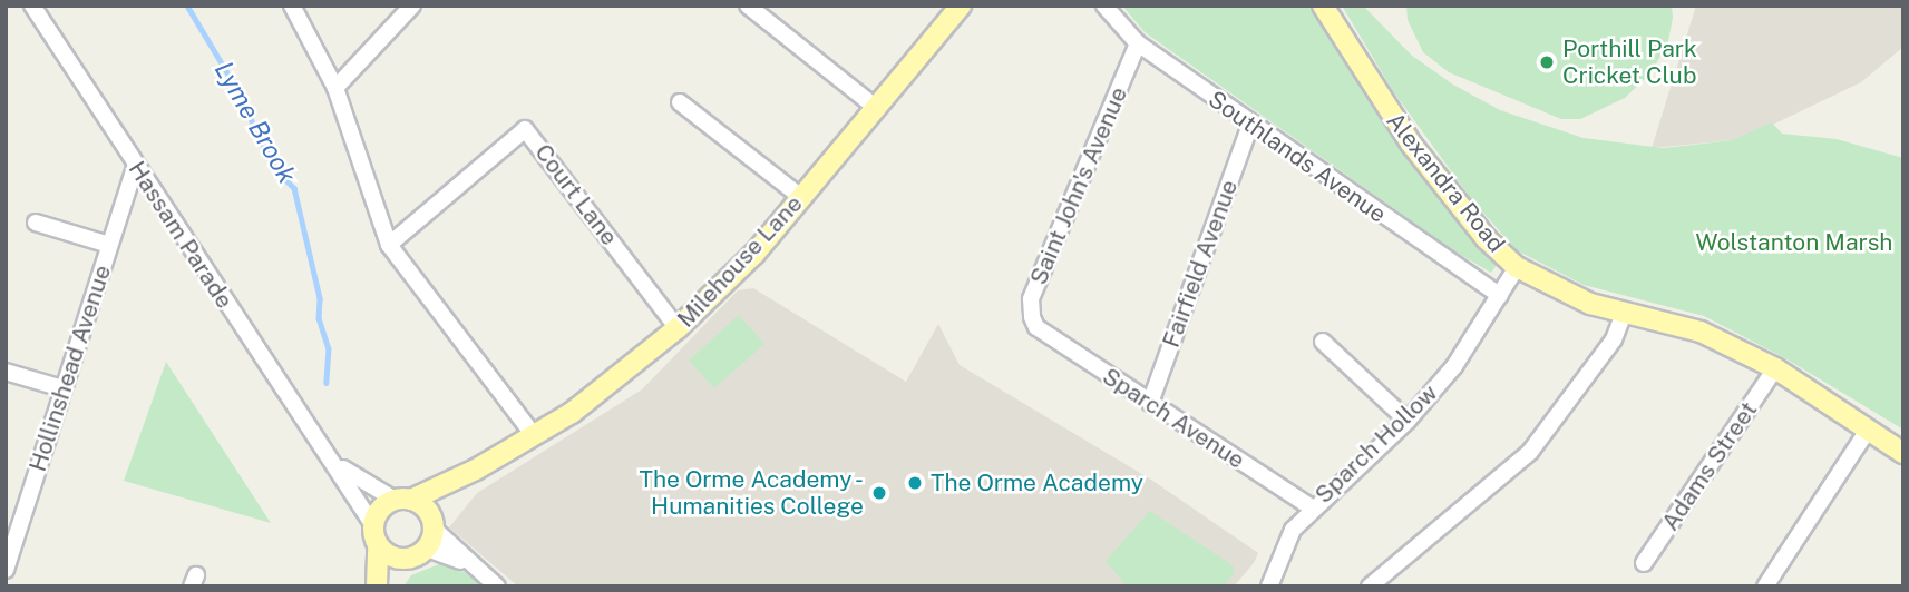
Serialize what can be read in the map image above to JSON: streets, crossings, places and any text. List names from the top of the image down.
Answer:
{
  "streets": {
    "main road": ["Alexandra Road", "Milehouse Lane"],
    "street": [
      "Southlands Avenue",
      "Saint John's Avenue",
      "Court Lane",
      "Hassam Parade",
      "Fairfield Avenue",
      "Hollinshead Avenue",
      "Sparch Avenue",
      "Sparch Hollow",
      "Adams Street"
    ]
  },
  "crossings": [
    ["Southlands Avenue", "Saint John's Avenue"],
    ["Southlands Avenue", "Fairfield Avenue"],
    ["Southlands Avenue", "Sparch Hollow"],
    ["Alexandra Road", "Sparch Hollow"],
    ["Alexandra Road", "Adams Street"],
    ["Saint John's Avenue", "Sparch Avenue"],
    ["Court Lane", "Milehouse Lane"],
    ["Hassam Parade", "Milehouse Lane"],
    ["Hassam Parade", "Hollinshead Avenue"],
    ["Fairfield Avenue", "Sparch Avenue"],
    ["Sparch Avenue", "Sparch Hollow"]
  ],
  "water": ["Lyme Brook"],
  "parks": ["Wolstanton Marsh"],
  "places": ["Porthill Park Cricket Club", "The Orme Academy", "The Orme Academy - Humanities College"]
}
